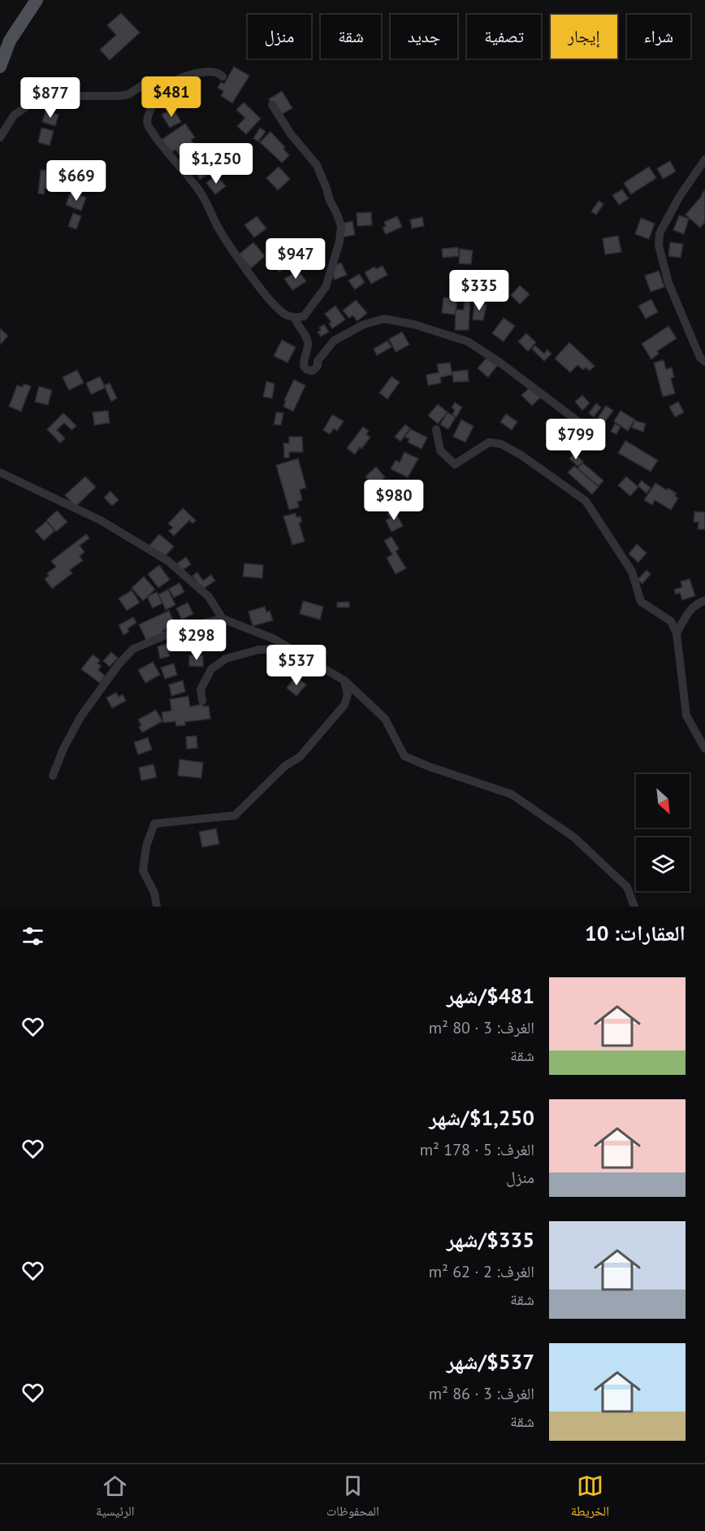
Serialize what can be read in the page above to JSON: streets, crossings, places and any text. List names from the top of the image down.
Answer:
{
  "north": "bottom right",
  "page": {
    "chip": [
      "شراء",
      "إيجار",
      "تصفية",
      "جديد",
      "شقة",
      "منزل"
    ],
    "price": [
      "$481",
      "$877",
      "$1,250",
      "$669",
      "$947",
      "$335",
      "$799",
      "$980",
      "$298",
      "$537"
    ],
    "heading": "العقارات: 10",
    "list": [
      {
        "name": "$481/شهر",
        "note": "الغرف: 3 · 80 m² · شقة"
      },
      {
        "name": "$1,250/شهر",
        "note": "الغرف: 5 · 178 m² · منزل"
      },
      {
        "name": "$335/شهر",
        "note": "الغرف: 2 · 62 m² · شقة"
      },
      {
        "name": "$537/شهر",
        "note": "الغرف: 3 · 86 m² · شقة"
      }
    ],
    "tabs": ["الخريطة", "المحفوظات", "الرئيسية"]
  }
}
